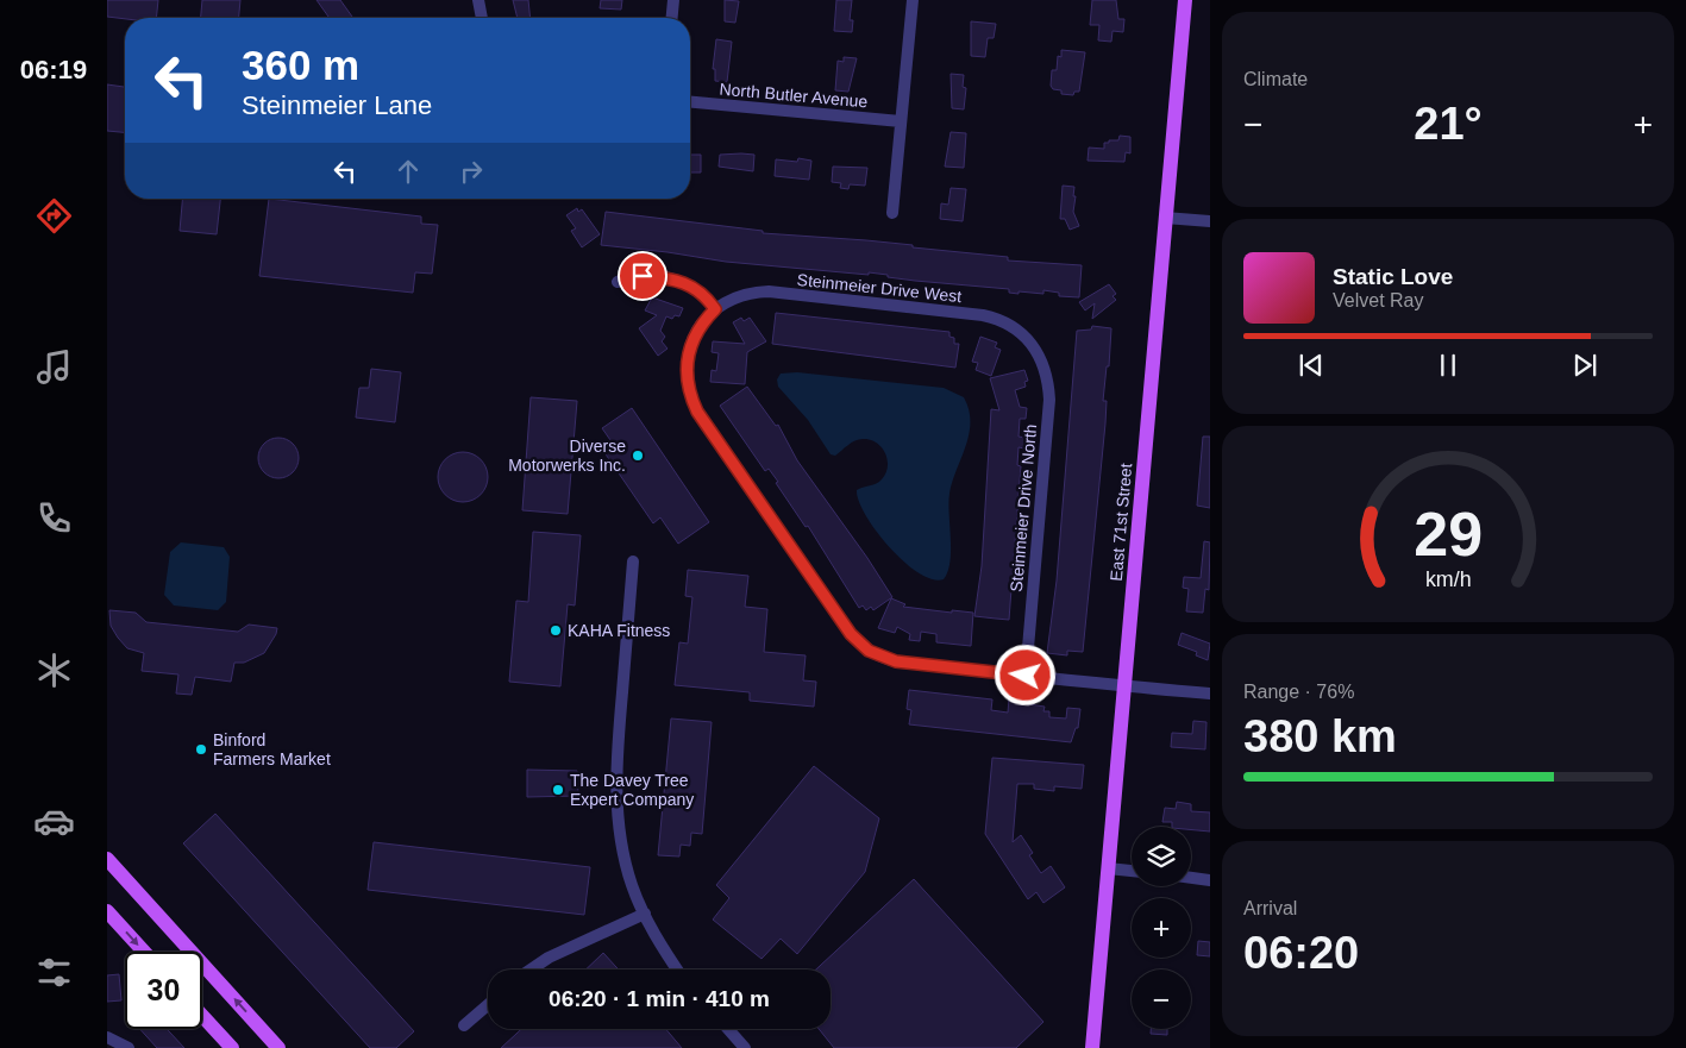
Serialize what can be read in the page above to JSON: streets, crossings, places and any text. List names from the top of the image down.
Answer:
{
  "streets": {
    "main road": ["East 71st Street"],
    "street": ["North Butler Avenue", "Steinmeier Drive West", "Steinmeier Drive North"]
  },
  "crossings": [
    ["Steinmeier Drive West", "Steinmeier Drive North"]
  ],
  "places": [
    "Diverse Motorwerks Inc.",
    "KAHA Fitness",
    "Binford Farmers Market",
    "The Davey Tree Expert Company"
  ],
  "page": {
    "tabs": "06:19",
    "tile": [
      "Climate",
      ["Range · 76%", "380 km"],
      ["Arrival", "06:20"]
    ],
    "turn": ["360 m", "Steinmeier Lane"],
    "heat": ["−", "21°", "+"],
    "song": ["Static Love", "Velvet Ray"],
    "map_buttons": ["+", "−"],
    "limit": "30",
    "trip": "06:20 · 1 min · 410 m",
    "gauge": ["29", "km/h"]
  }
}
